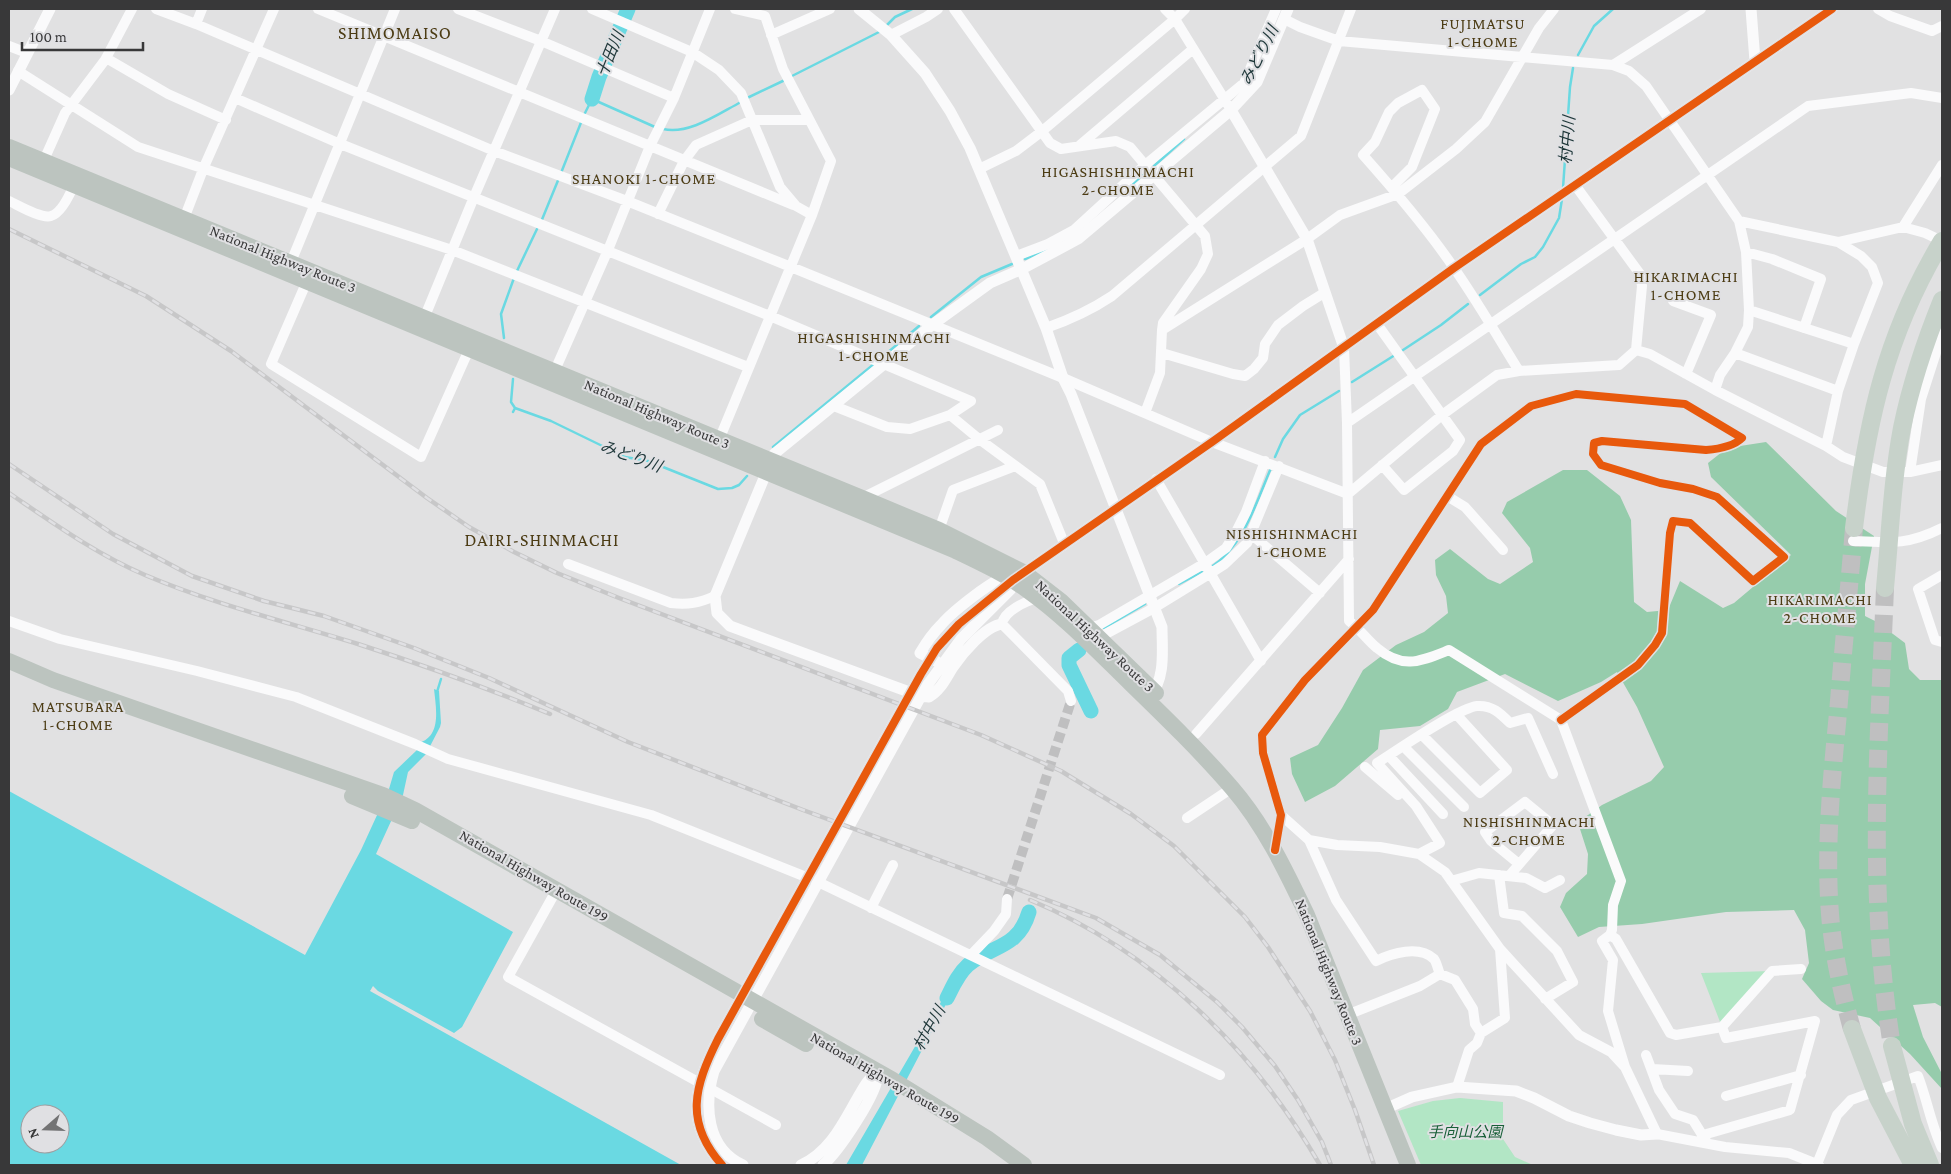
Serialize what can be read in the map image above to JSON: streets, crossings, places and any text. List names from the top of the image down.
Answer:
{
  "streets": {
    "highway": ["National Highway Route 3", "National Highway Route 199"]
  },
  "districts": [
    "FUJIMATSU 1-CHOME",
    "SHIMOMAISO",
    "HIGASHISHINMACHI 2-CHOME",
    "SHANOKI 1-CHOME",
    "HIKARIMACHI 1-CHOME",
    "HIGASHISHINMACHI 1-CHOME",
    "NISHISHINMACHI 1-CHOME",
    "DAIRI-SHINMACHI",
    "HIKARIMACHI 2-CHOME",
    "MATSUBARA 1-CHOME",
    "NISHISHINMACHI 2-CHOME"
  ],
  "water": ["十田川", "みどり川", "村中川"],
  "parks": ["手向山公園"],
  "scale_bar": "100 m",
  "north": "left"
}
